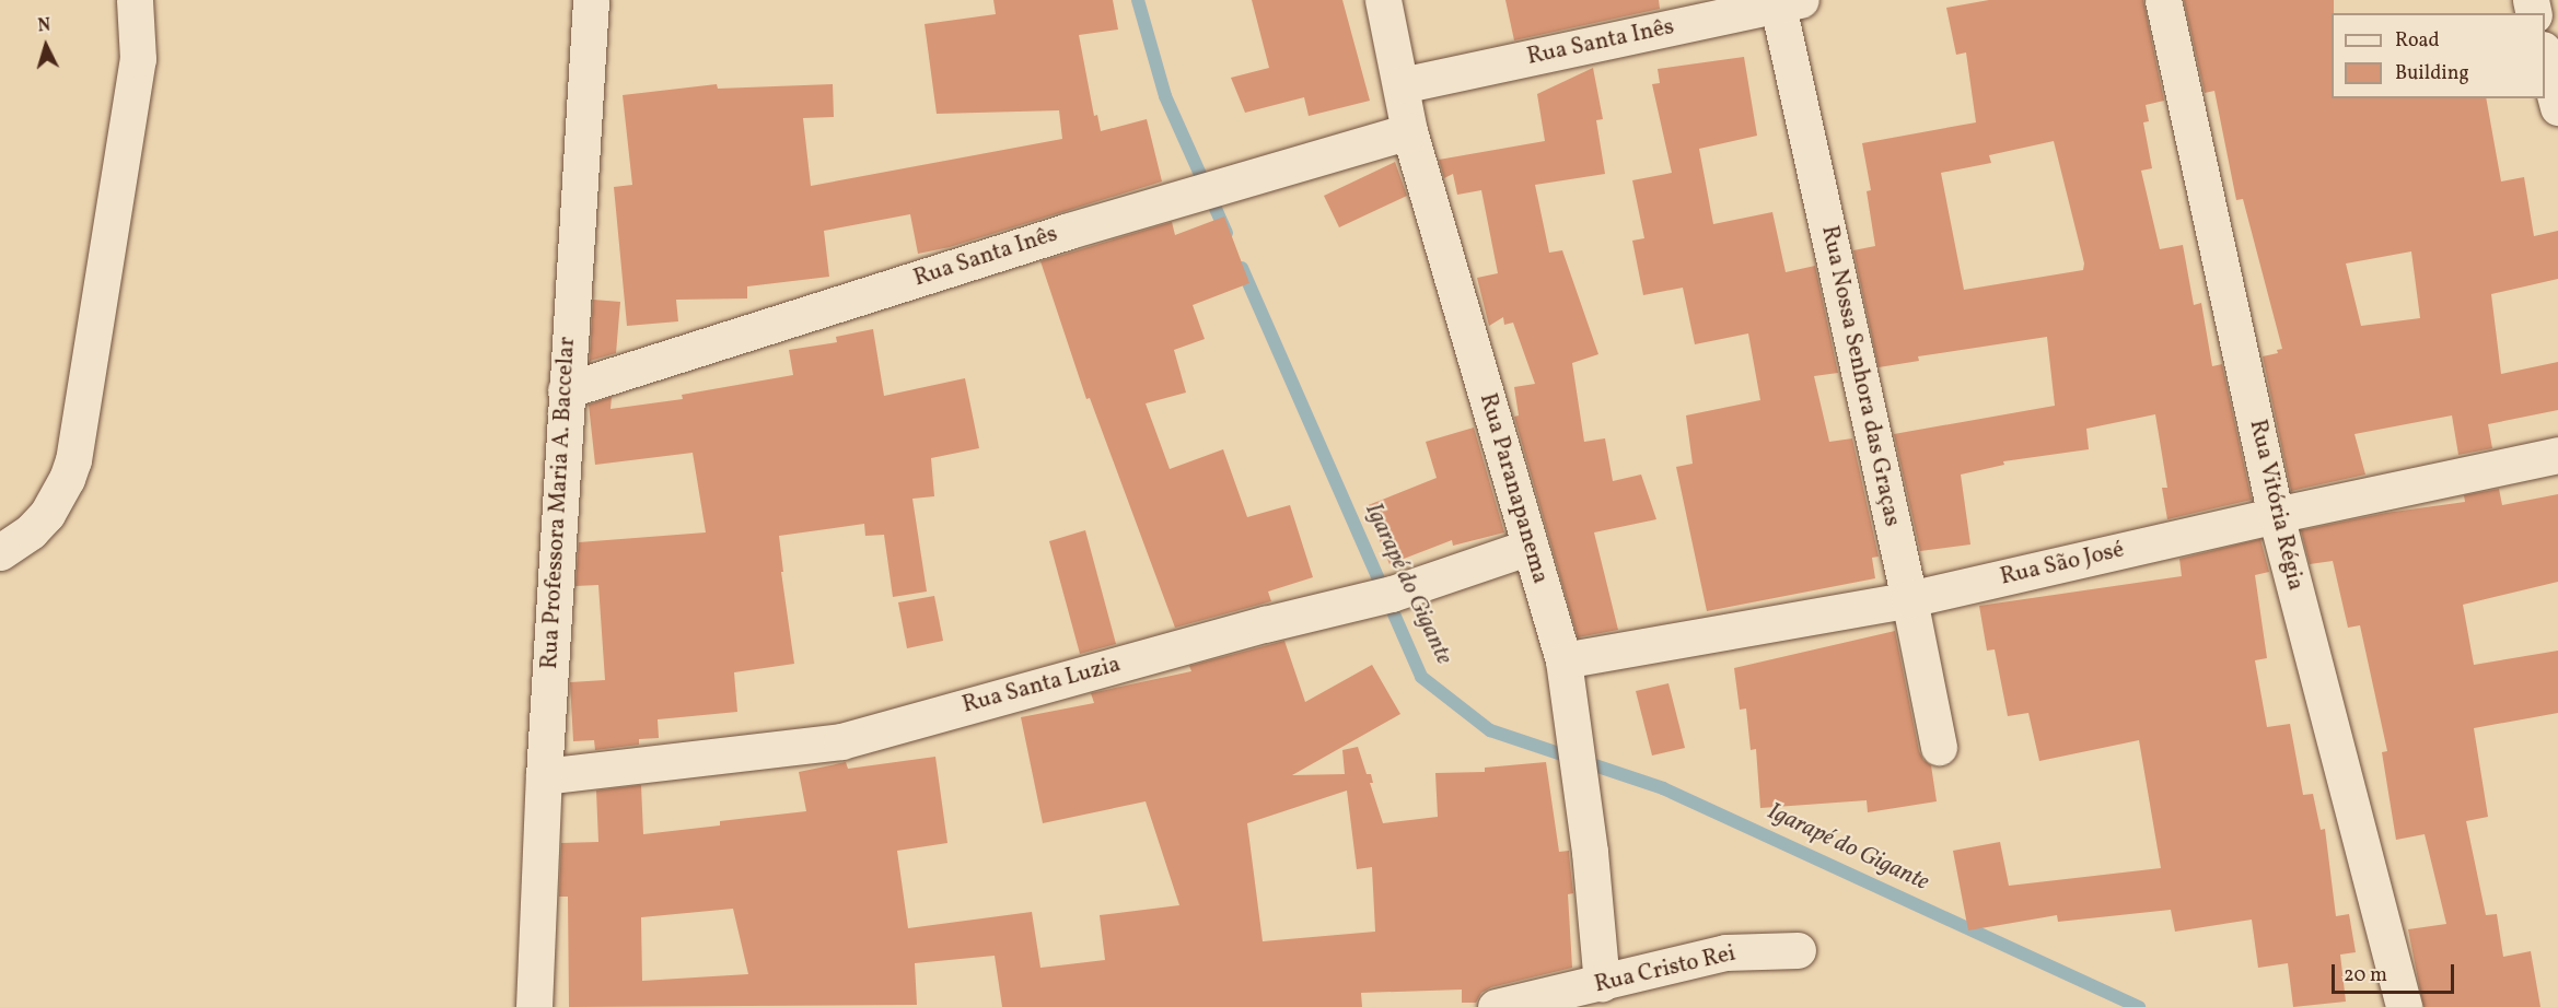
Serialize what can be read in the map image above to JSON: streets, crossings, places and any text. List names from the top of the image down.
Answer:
{
  "streets": {
    "street": [
      "Rua Santa Inês",
      "Rua Nossa Senhora das Graças",
      "Rua Paranapanema",
      "Rua Professora Maria A. Baccelar",
      "Rua Vitória Régia",
      "Rua São José",
      "Rua Santa Luzia",
      "Rua Cristo Rei"
    ]
  },
  "crossings": [
    ["Rua Santa Inês", "Rua Nossa Senhora das Graças"],
    ["Rua Santa Inês", "Rua Paranapanema"],
    ["Rua Santa Inês", "Rua Professora Maria A. Baccelar"],
    ["Rua Nossa Senhora das Graças", "Rua São José"],
    ["Rua Paranapanema", "Rua São José"],
    ["Rua Paranapanema", "Rua Santa Luzia"],
    ["Rua Paranapanema", "Rua Cristo Rei"],
    ["Rua Professora Maria A. Baccelar", "Rua Santa Luzia"],
    ["Rua Vitória Régia", "Rua São José"]
  ],
  "water": ["Igarapé do Gigante"],
  "legend": ["Road", "Building"],
  "scale_bar": "20 m",
  "north": "top"
}
